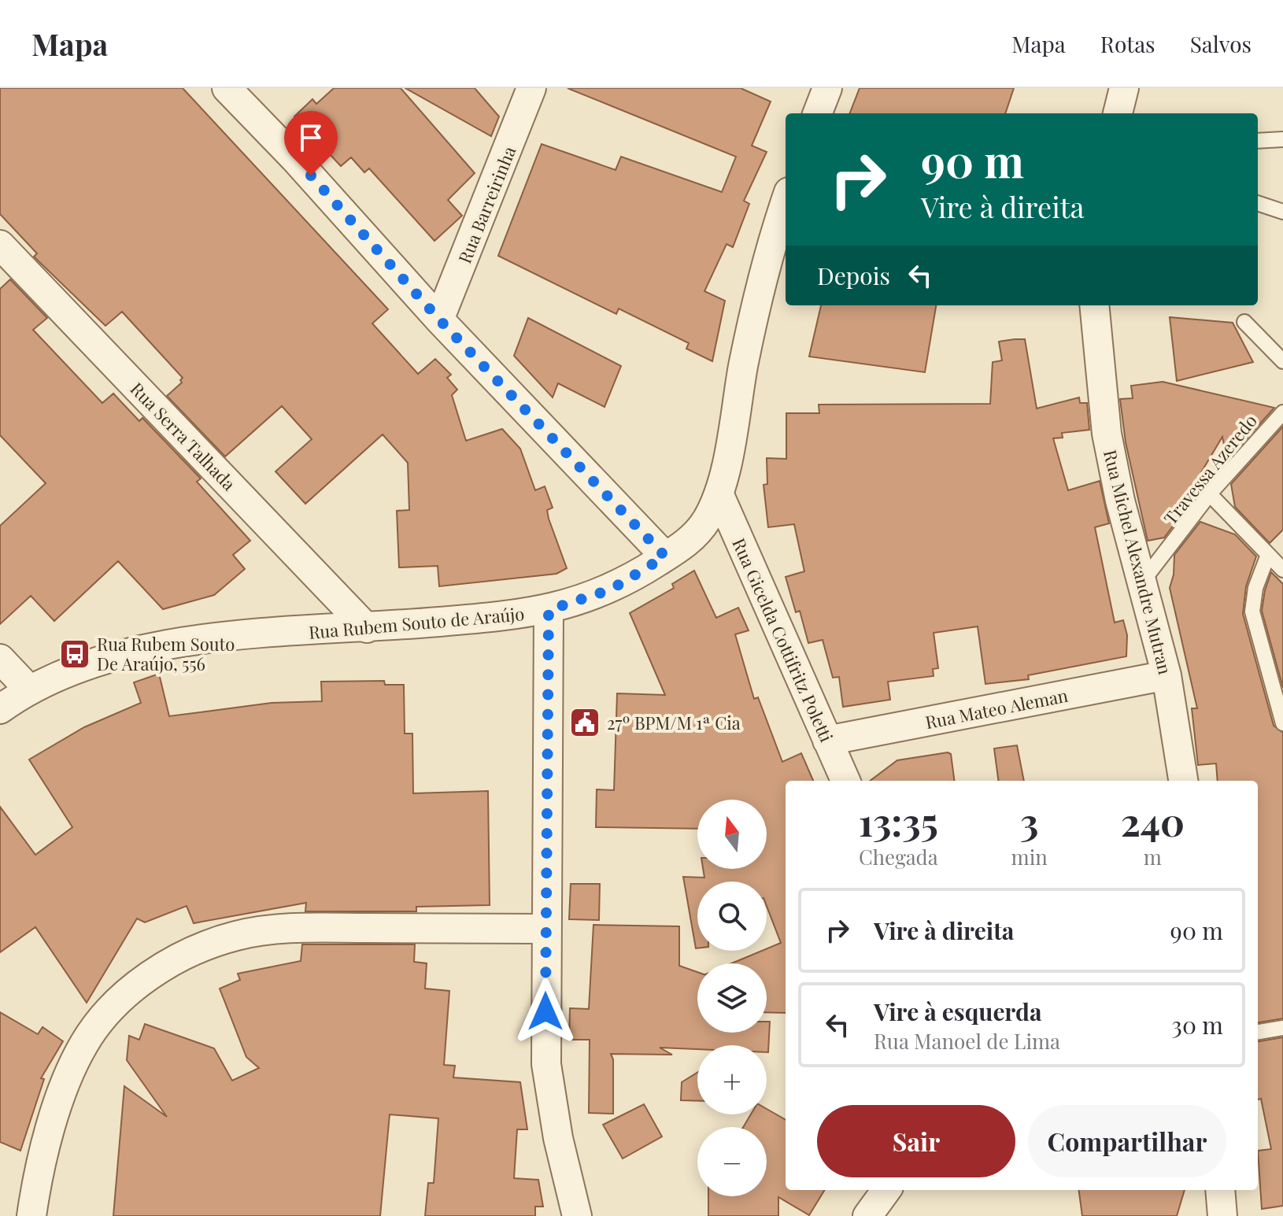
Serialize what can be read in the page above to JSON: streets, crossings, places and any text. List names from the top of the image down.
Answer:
{
  "streets": {
    "street": [
      "Rua Barreirinha",
      "Rua Serra Talhada",
      "Rua Michel Alexandre Mutran",
      "Rua Rubem Souto de Araújo",
      "Rua Gicelda Cottifritz Poletti",
      "Rua Mateo Aleman"
    ],
    "lane": ["Travessa Azeredo"]
  },
  "crossings": [
    ["Rua Serra Talhada", "Rua Rubem Souto de Araújo"],
    ["Travessa Azeredo", "Rua Michel Alexandre Mutran"],
    ["Rua Michel Alexandre Mutran", "Rua Mateo Aleman"],
    ["Rua Rubem Souto de Araújo", "Rua Gicelda Cottifritz Poletti"],
    ["Rua Gicelda Cottifritz Poletti", "Rua Mateo Aleman"]
  ],
  "places": {
    "bus stop": ["Rua Rubem Souto De Araújo, 556"],
    "public building": ["27º BPM/M 1ª Cia"]
  },
  "north": "top",
  "page": {
    "header": "Mapa",
    "nav": ["Mapa", "Rotas", "Salvos"],
    "turn": ["90 m", "Vire à direita"],
    "then": "Depois",
    "eta": [
      "13:35",
      "Chegada",
      "3",
      "min",
      "240",
      "m"
    ],
    "map_buttons": ["+", "−"],
    "list": [
      {
        "name": "Vire à direita",
        "value": "90 m"
      },
      {
        "name": "Vire à esquerda",
        "note": "Rua Manoel de Lima",
        "value": "30 m"
      }
    ],
    "buttons": ["Sair", "Compartilhar"]
  }
}
